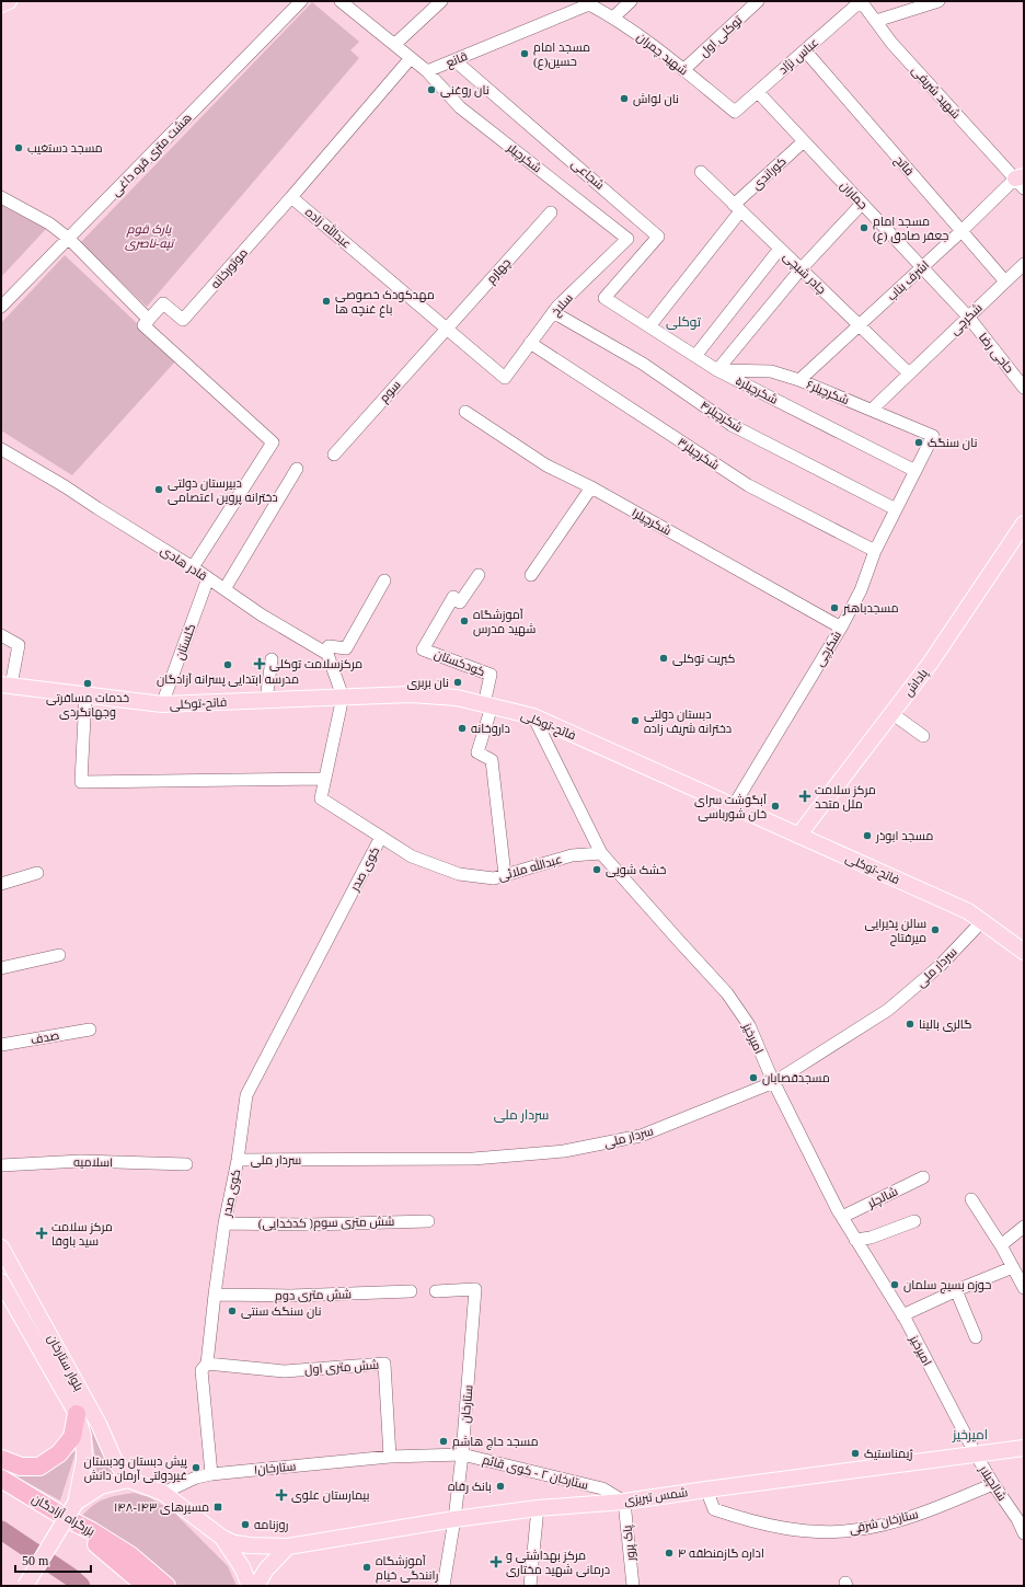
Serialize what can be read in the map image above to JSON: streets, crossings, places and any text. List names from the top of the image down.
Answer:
{
  "streets": {
    "highway": ["بزرگراه آزادگان"],
    "main road": [
      "پاداش",
      "فاتح-توکلی",
      "بلوار ستارخان",
      "شمس تبریزی"
    ],
    "street": [
      "توکلی اول",
      "شهید چمران",
      "عباس نژاد",
      "قانع",
      "شهید شریفى",
      "هشت متری قره داغی",
      "شکرچیلر",
      "فاتح",
      "کوراندی",
      "شجاعی",
      "جماران",
      "عبدالله زاده",
      "موتورخانه",
      "چهارم",
      "چادر شبچی",
      "اشرف بناب",
      "سلاخ",
      "شکرچی",
      "حاجی رضا",
      "شکرچیلر۵",
      "سوم",
      "شکرچیلر۶",
      "شکرچیلر۴",
      "شکرچیلر۳",
      "شکرچیلر۱",
      "قادر هادی",
      "گلستان",
      "کودکستان",
      "عبدالله ملائی",
      "کوی صدر",
      "سردار ملی",
      "صدف",
      "امیرخیز",
      "اسلامیه",
      "شالچلر",
      "(کدخدایی )شش متری سوم",
      "شش متری دوم",
      "شش متری اول",
      "ستارخان",
      "ستارخان۱",
      "ستارخان ۲ - کوی قائم",
      "شالچیلار",
      "ستارخان شرقی",
      "پاک پرور"
    ]
  },
  "crossings": [
    ["توکلی اول", "شهید چمران"],
    ["شهید چمران", "عباس نژاد"],
    ["شهید چمران", "قانع"],
    ["عباس نژاد", "شهید شریفى"],
    ["عباس نژاد", "فاتح"],
    ["عباس نژاد", "جماران"],
    ["قانع", "شکرچیلر"],
    ["قانع", "شجاعی"],
    ["شهید شریفى", "اشرف بناب"],
    ["شکرچیلر", "سلاخ"],
    ["فاتح", "اشرف بناب"],
    ["فاتح", "شکرچی"],
    ["کوراندی", "جماران"],
    ["کوراندی", "چادر شبچی"],
    ["کوراندی", "شکرچیلر۵"],
    ["شجاعی", "شکرچیلر۵"],
    ["جماران", "اشرف بناب"],
    ["جماران", "شکرچی"],
    ["جماران", "حاجی رضا"],
    ["عبدالله زاده", "موتورخانه"],
    ["عبدالله زاده", "چهارم"],
    ["عبدالله زاده", "سلاخ"],
    ["عبدالله زاده", "سوم"],
    ["چهارم", "سوم"],
    ["چادر شبچی", "اشرف بناب"],
    ["چادر شبچی", "شکرچی"],
    ["اشرف بناب", "شکرچیلر۶"],
    ["سلاخ", "شکرچیلر۴"],
    ["سلاخ", "شکرچیلر۳"],
    ["شکرچی", "حاجی رضا"],
    ["شکرچی", "شکرچیلر۵"],
    ["شکرچی", "شکرچیلر۶"],
    ["شکرچی", "شکرچیلر۴"],
    ["شکرچی", "شکرچیلر۳"],
    ["شکرچی", "شکرچیلر۱"],
    ["شکرچی", "فاتح-توکلی"],
    ["شکرچیلر۵", "شکرچیلر۶"],
    ["قادر هادی", "گلستان"],
    ["گلستان", "فاتح-توکلی"],
    ["کودکستان", "فاتح-توکلی"],
    ["پاداش", "فاتح-توکلی"],
    ["فاتح-توکلی", "عبدالله ملائی"],
    ["فاتح-توکلی", "سردار ملی"],
    ["فاتح-توکلی", "امیرخیز"],
    ["عبدالله ملائی", "کوی صدر"],
    ["عبدالله ملائی", "امیرخیز"],
    ["کوی صدر", "سردار ملی"],
    ["کوی صدر", "(کدخدایی )شش متری سوم"],
    ["کوی صدر", "شش متری دوم"],
    ["کوی صدر", "شش متری اول"],
    ["کوی صدر", "ستارخان۱"],
    ["سردار ملی", "امیرخیز"],
    ["امیرخیز", "شالچلر"],
    ["امیرخیز", "شالچیلار"],
    ["امیرخیز", "شمس تبریزی"],
    ["شش متری اول", "ستارخان۱"],
    ["شش متری اول", "ستارخان ۲ - کوی قائم"],
    ["ستارخان", "ستارخان ۲ - کوی قائم"],
    ["ستارخان", "شمس تبریزی"],
    ["ستارخان۱", "ستارخان ۲ - کوی قائم"],
    ["ستارخان ۲ - کوی قائم", "شمس تبریزی"],
    ["ستارخان ۲ - کوی قائم", "پاک پرور"],
    ["شالچیلار", "شمس تبریزی"],
    ["شالچیلار", "ستارخان شرقی"],
    ["شمس تبریزی", "ستارخان شرقی"],
    ["شمس تبریزی", "پاک پرور"]
  ],
  "districts": ["توکلی", "سردار ملی", "امیرخیز"],
  "parks": ["پارک قوم تپه-ناصری"],
  "places": {
    "other": [
      "مسجد امام حسین(ع)",
      "نان روغنی",
      "نان لواش",
      "مسجد دستغیب",
      "مسجد امام جعفر صادق (ع)",
      "مهدکودک خصوصی باغ غنچه ها",
      "نان سنگک",
      "دبیرستان دولتی دخترانه پروین اعتصامی",
      "مسجدباهنر",
      "آموزشگاه شهید مدرس",
      "کبریت توکلی",
      "مدرسه ابتدایی پسرانه آزادگان",
      "نان بربری",
      "خدمات مسافرتی وجهانگردی",
      "دبستان دولتی دخترانه شریف زاده",
      "داروخانه",
      "آبگوشت سرای خان شورباسی",
      "مسجد ابوذر",
      "خشک شویی",
      "سالن پذیرایی میرفتاح",
      "گالری بالینا",
      "مسجدقصابان",
      "حوزه بسیج سلمان",
      "نان سنگک سنتی",
      "مسجد حاج هاشم",
      "ژیمناستیک",
      "پیش دبستان ودبستان غیردولتی آرمان دانش",
      "بانک رفاه",
      "روزنامه",
      "اداره گازمنطقه ۴",
      "آموزشگاه رانندگی خیام"
    ],
    "health": [
      "مرکزسلامت توکلی",
      "مرکز سلامت ملل متحد",
      "مرکز سلامت سید باوفا",
      "بیمارستان علوی",
      "مرکز بهداشتی و درمانی شهید مختاری"
    ],
    "transit": ["مسیرهای ۱۴۳-۱۴۸"]
  },
  "scale_bar": "50 m"
}
